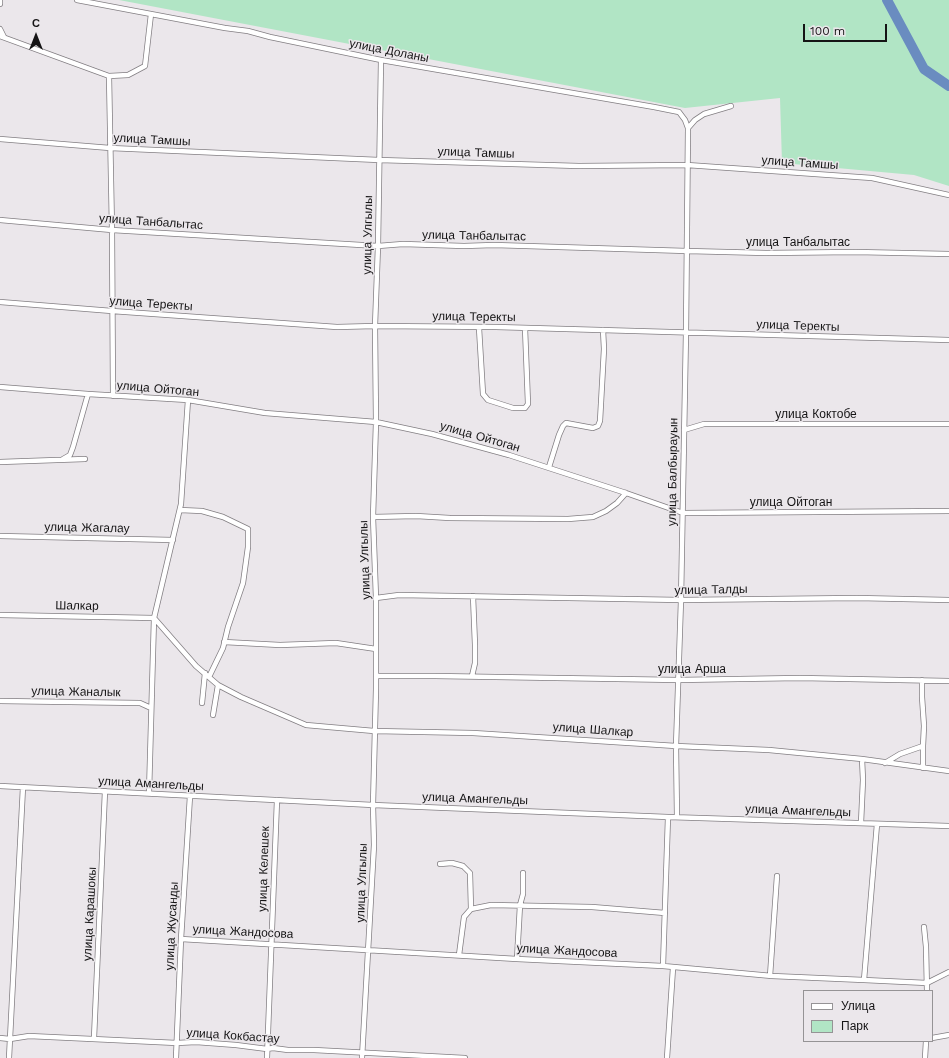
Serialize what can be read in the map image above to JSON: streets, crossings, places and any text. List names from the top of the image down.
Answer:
{
  "streets": {
    "street": [
      "улица Доланы",
      "улица Тамшы",
      "улица Танбалытас",
      "улица Улгылы",
      "улица Теректы",
      "улица Ойтоган",
      "улица Коктобе",
      "улица Балбырауын",
      "улица Жагалау",
      "улица Талды",
      "Шалкар",
      "улица Арша",
      "улица Жаналык",
      "улица Шалкар",
      "улица Амангельды",
      "улица Келешек",
      "улица Карашокы",
      "улица Жусанды",
      "улица Жандосова",
      "улица Кокбастау"
    ]
  },
  "crossings": [
    ["улица Доланы", "улица Улгылы"],
    ["улица Доланы", "улица Балбырауын"],
    ["улица Тамшы", "улица Улгылы"],
    ["улица Тамшы", "улица Балбырауын"],
    ["улица Танбалытас", "улица Улгылы"],
    ["улица Танбалытас", "улица Балбырауын"],
    ["улица Улгылы", "улица Теректы"],
    ["улица Улгылы", "улица Ойтоган"],
    ["улица Улгылы", "улица Талды"],
    ["улица Улгылы", "улица Арша"],
    ["улица Улгылы", "улица Шалкар"],
    ["улица Улгылы", "улица Амангельды"],
    ["улица Улгылы", "улица Жандосова"],
    ["улица Улгылы", "улица Кокбастау"],
    ["улица Теректы", "улица Балбырауын"],
    ["улица Ойтоган", "улица Балбырауын"],
    ["улица Коктобе", "улица Балбырауын"],
    ["улица Балбырауын", "улица Талды"],
    ["улица Балбырауын", "улица Арша"],
    ["улица Балбырауын", "улица Шалкар"],
    ["улица Балбырауын", "улица Амангельды"],
    ["Шалкар", "улица Шалкар"],
    ["улица Амангельды", "улица Келешек"],
    ["улица Амангельды", "улица Карашокы"],
    ["улица Амангельды", "улица Жусанды"],
    ["улица Келешек", "улица Жандосова"],
    ["улица Келешек", "улица Кокбастау"],
    ["улица Карашокы", "улица Кокбастау"],
    ["улица Жусанды", "улица Жандосова"],
    ["улица Жусанды", "улица Кокбастау"]
  ],
  "legend": ["Улица", "Парк"],
  "scale_bar": "100 m",
  "north": "top"
}
